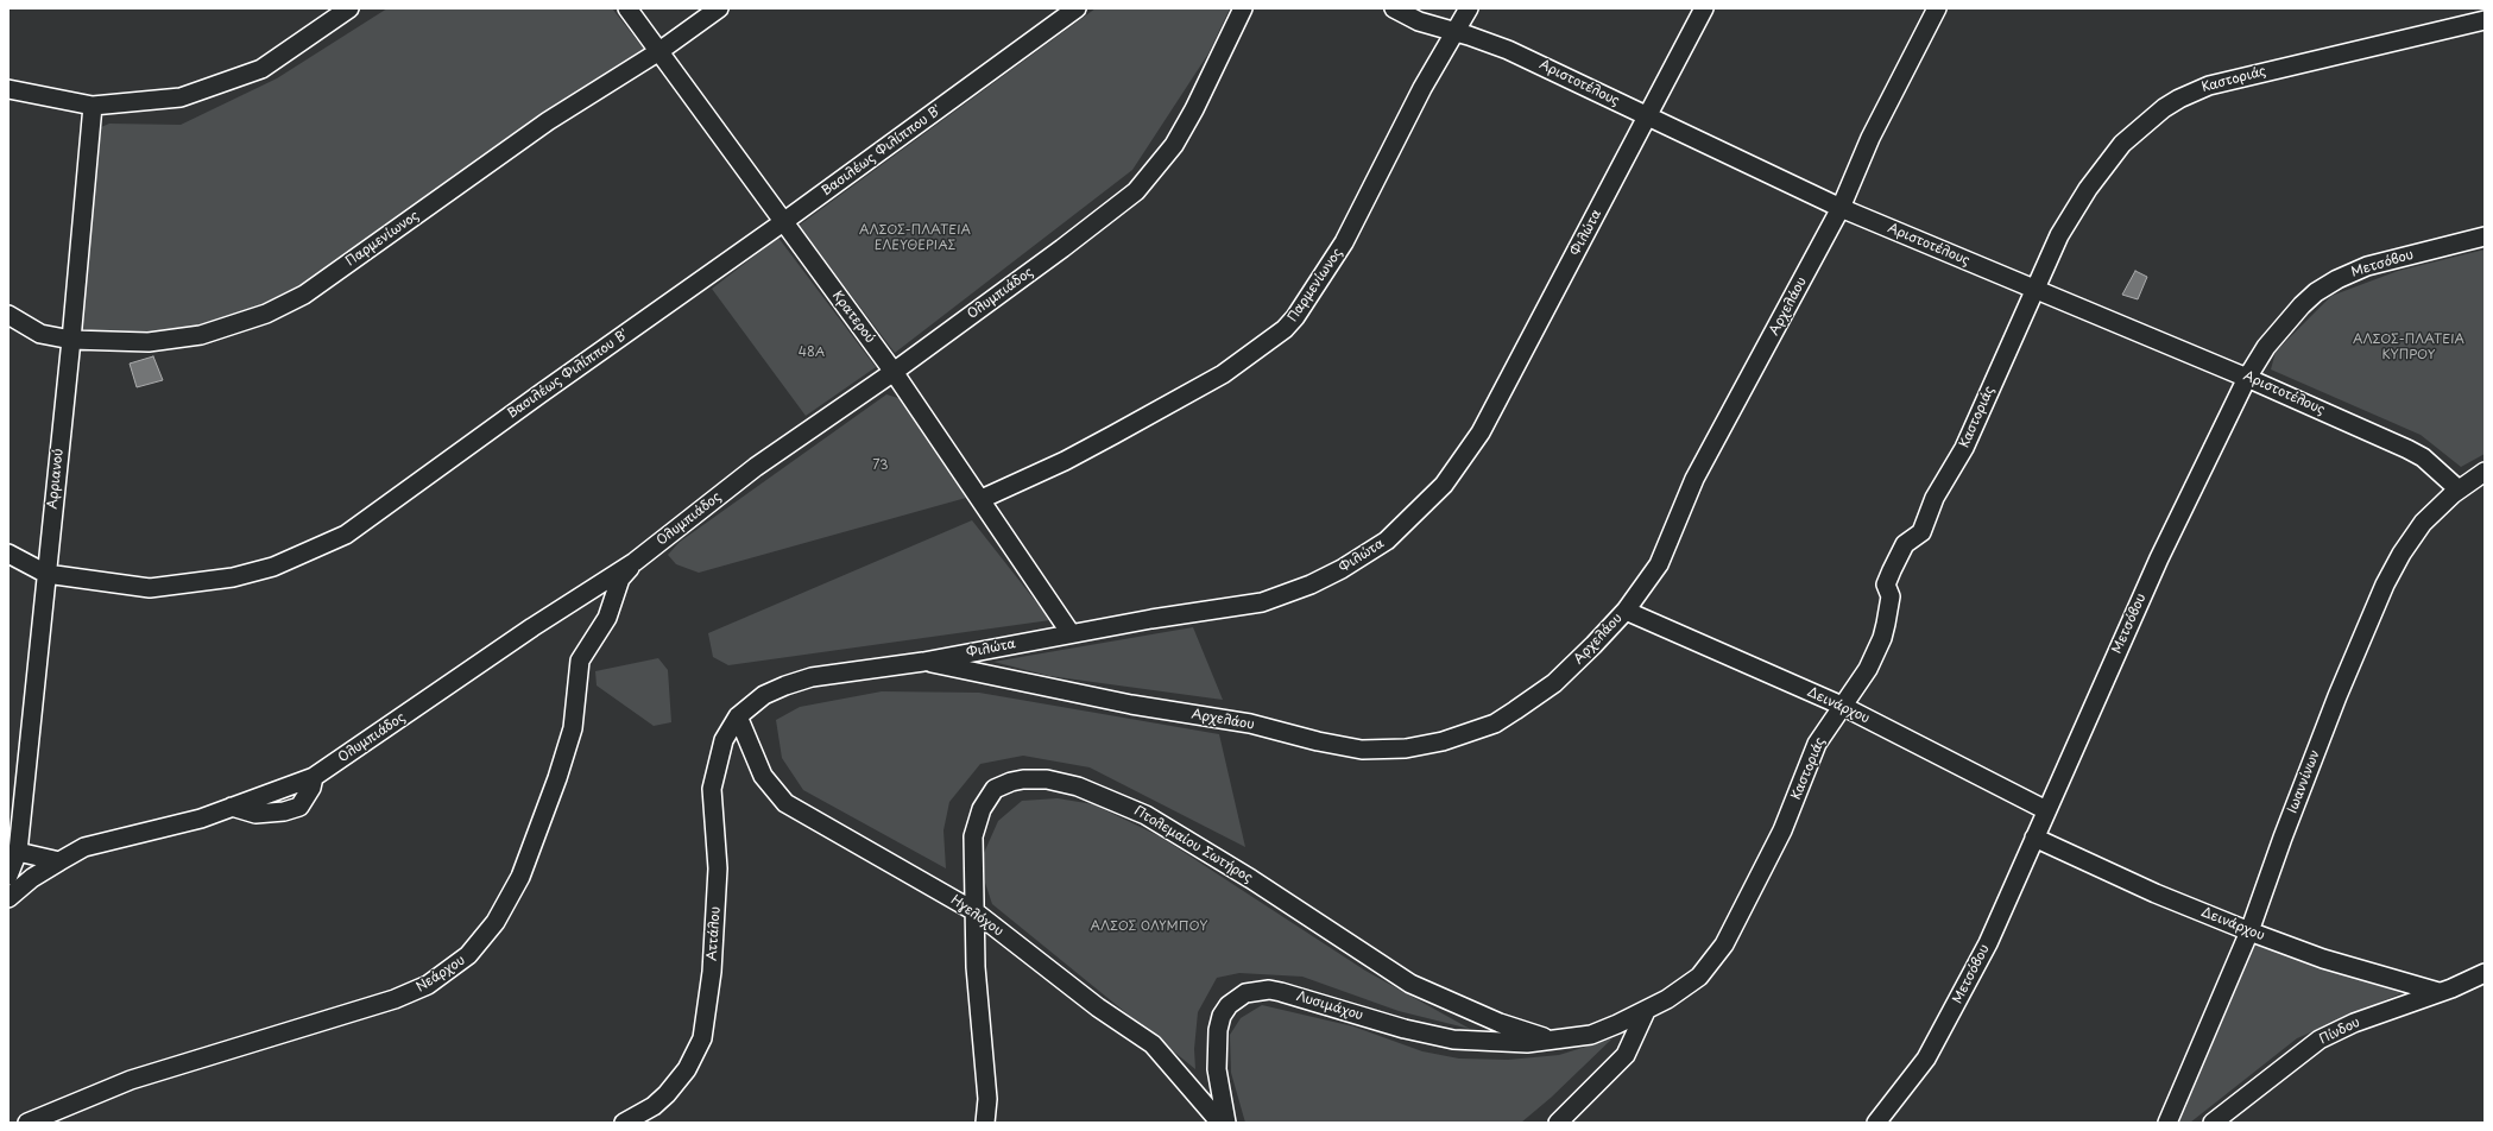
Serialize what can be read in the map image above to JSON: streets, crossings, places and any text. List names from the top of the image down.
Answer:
{
  "streets": {
    "street": [
      "Καστοριάς",
      "Αριστοτέλους",
      "Βασιλέως Φιλίππου Β'",
      "Φιλώτα",
      "Παρμενίωνος",
      "Μετσόβου",
      "Ολυμπιάδος",
      "Αρχελάου",
      "Κρατερού",
      "Αρριανού",
      "Δεινάρχου",
      "Ιωαννίνων",
      "Πτολεμαίου Σωτήρος",
      "Ηγελόχου",
      "Αττάλου",
      "Νεάρχου",
      "Λυσιμάχου",
      "Πίνδου"
    ]
  },
  "crossings": [
    ["Καστοριάς", "Αριστοτέλους"],
    ["Καστοριάς", "Δεινάρχου"],
    ["Καστοριάς", "Πτολεμαίου Σωτήρος"],
    ["Καστοριάς", "Λυσιμάχου"],
    ["Αριστοτέλους", "Φιλώτα"],
    ["Αριστοτέλους", "Παρμενίωνος"],
    ["Αριστοτέλους", "Μετσόβου"],
    ["Αριστοτέλους", "Αρχελάου"],
    ["Αριστοτέλους", "Ιωαννίνων"],
    ["Βασιλέως Φιλίππου Β'", "Κρατερού"],
    ["Βασιλέως Φιλίππου Β'", "Αρριανού"],
    ["Φιλώτα", "Αρχελάου"],
    ["Φιλώτα", "Κρατερού"],
    ["Φιλώτα", "Ηγελόχου"],
    ["Φιλώτα", "Αττάλου"],
    ["Παρμενίωνος", "Κρατερού"],
    ["Παρμενίωνος", "Αρριανού"],
    ["Μετσόβου", "Δεινάρχου"],
    ["Ολυμπιάδος", "Κρατερού"],
    ["Ολυμπιάδος", "Νεάρχου"],
    ["Αρχελάου", "Δεινάρχου"],
    ["Δεινάρχου", "Ιωαννίνων"],
    ["Δεινάρχου", "Πίνδου"],
    ["Πτολεμαίου Σωτήρος", "Ηγελόχου"],
    ["Πτολεμαίου Σωτήρος", "Λυσιμάχου"],
    ["Ηγελόχου", "Αττάλου"]
  ],
  "parks": [
    "ΑΛΣΟΣ-ΠΛΑΤΕΙΑ ΕΛΕΥΘΕΡΙΑΣ",
    "ΑΛΣΟΣ-ΠΛΑΤΕΙΑ ΚΥΠΡΟΥ",
    "48Α",
    "73",
    "ΑΛΣΟΣ ΟΛΥΜΠΟΥ"
  ]
}
